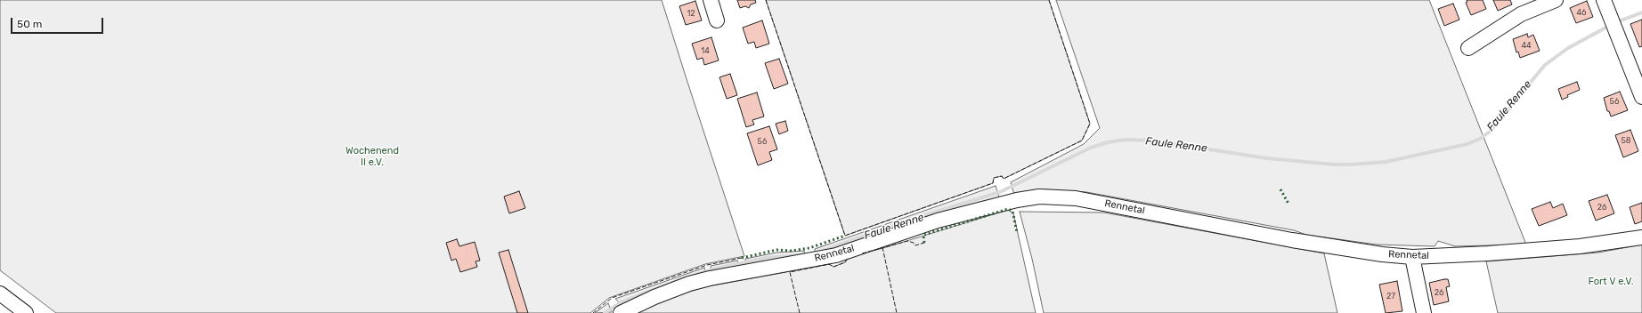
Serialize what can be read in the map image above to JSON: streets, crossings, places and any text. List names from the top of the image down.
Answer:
{
  "streets": {
    "street": ["Rennetal"]
  },
  "water": ["Faule Renne"],
  "parks": ["Wochenend II e.V.", "Fort V e.V."],
  "house_numbers": [
    "46",
    "12",
    "44",
    "14",
    "56",
    "58",
    "56",
    "26",
    "26",
    "27"
  ],
  "scale_bar": "50 m"
}
